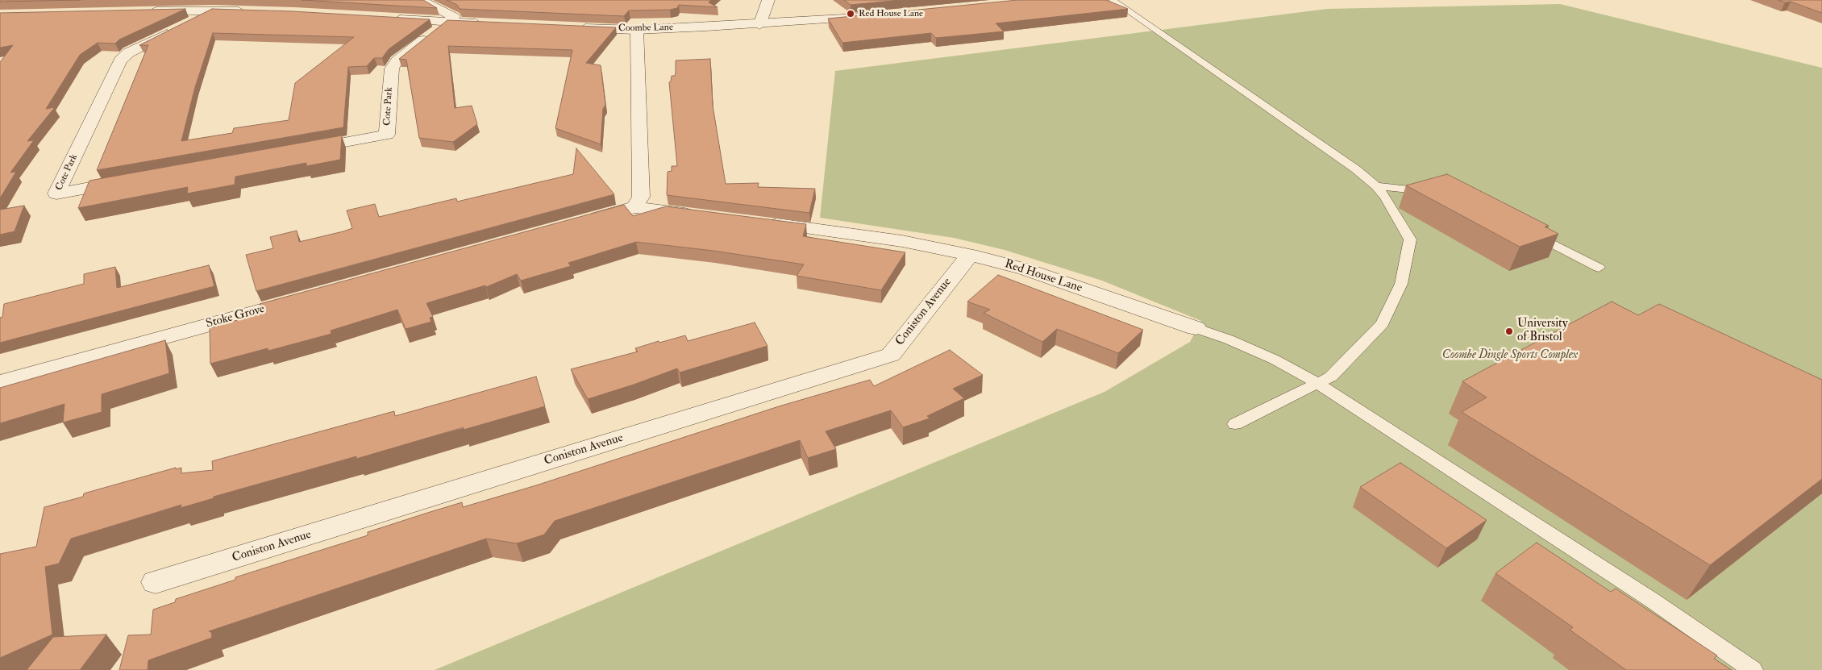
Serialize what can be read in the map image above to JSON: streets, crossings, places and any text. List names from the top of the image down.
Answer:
{
  "streets": {
    "street": [
      "Coombe Lane",
      "Cote Park",
      "Red House Lane",
      "Coniston Avenue",
      "Stoke Grove"
    ]
  },
  "crossings": [
    ["Red House Lane", "Coniston Avenue"]
  ],
  "parks": ["Coombe Dingle Sports Complex"],
  "places": ["Red House Lane", "University of Bristol"]
}
